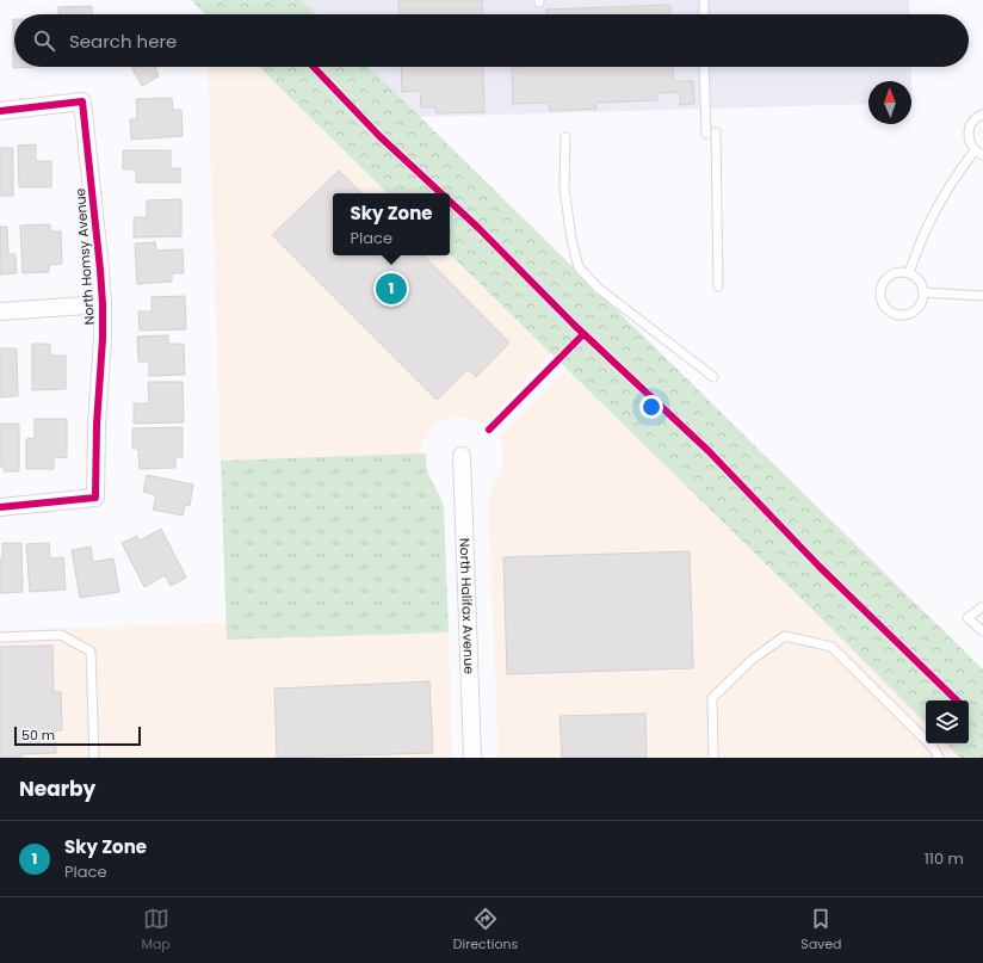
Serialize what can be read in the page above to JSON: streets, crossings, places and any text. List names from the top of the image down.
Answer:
{
  "streets": {
    "street": ["North Homsy Avenue", "North Halifax Avenue"]
  },
  "scale_bar": "50 m",
  "north": "top",
  "page": {
    "search": "Search here",
    "popup": ["Sky Zone", "Place"],
    "pins": "1",
    "scale": "50 m",
    "heading": "Nearby",
    "list": [
      {
        "mark": "1",
        "name": "Sky Zone",
        "note": "Place",
        "value": "110 m"
      }
    ],
    "nav": ["Map", "Directions", "Saved"]
  }
}
